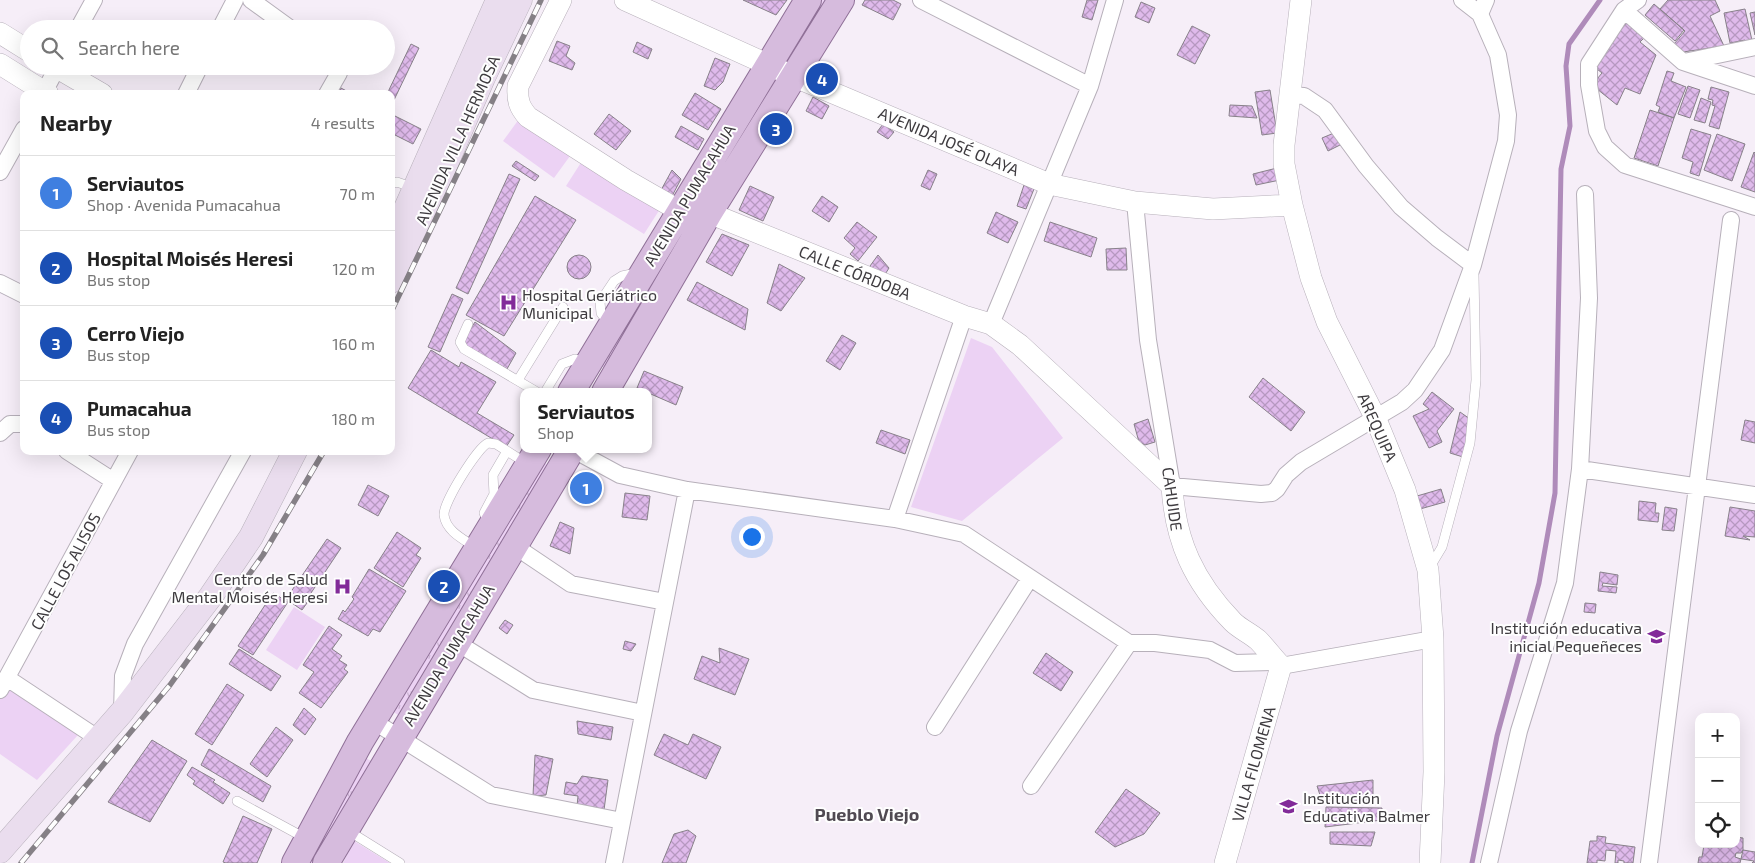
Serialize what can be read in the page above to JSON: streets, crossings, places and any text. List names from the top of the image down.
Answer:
{
  "streets": {
    "main road": ["AVENIDA VILLA HERMOSA", "AVENIDA PUMACAHUA"],
    "street": [
      "AVENIDA JOSÉ OLAYA",
      "CALLE CÓRDOBA",
      "AREQUIPA",
      "CAHUIDE",
      "CALLE LOS ALISOS",
      "VILLA FILOMENA"
    ]
  },
  "crossings": [
    ["AVENIDA JOSÉ OLAYA", "AVENIDA PUMACAHUA"],
    ["AVENIDA JOSÉ OLAYA", "AREQUIPA"],
    ["AVENIDA JOSÉ OLAYA", "CAHUIDE"],
    ["AVENIDA PUMACAHUA", "CALLE CÓRDOBA"],
    ["CALLE CÓRDOBA", "CAHUIDE"],
    ["CAHUIDE", "VILLA FILOMENA"]
  ],
  "districts": ["Pueblo Viejo"],
  "places": {
    "hospital": ["Hospital Geriátrico Municipal", "Centro de Salud Mental Moisés Heresi"],
    "school or university": ["Institución educativa inicial Pequeñeces", "Institución Educativa Balmer"]
  },
  "page": {
    "search": "Search here",
    "pins": [
      "4",
      "3",
      "1",
      "2"
    ],
    "heading": ["Nearby", "4 results"],
    "list": [
      {
        "mark": "1",
        "name": "Serviautos",
        "note": "Shop · Avenida Pumacahua",
        "value": "70 m"
      },
      {
        "mark": "2",
        "name": "Hospital Moisés Heresi",
        "note": "Bus stop",
        "value": "120 m"
      },
      {
        "mark": "3",
        "name": "Cerro Viejo",
        "note": "Bus stop",
        "value": "160 m"
      },
      {
        "mark": "4",
        "name": "Pumacahua",
        "note": "Bus stop",
        "value": "180 m"
      }
    ],
    "popup": ["Serviautos", "Shop"],
    "map_buttons": ["+", "−"]
  }
}
